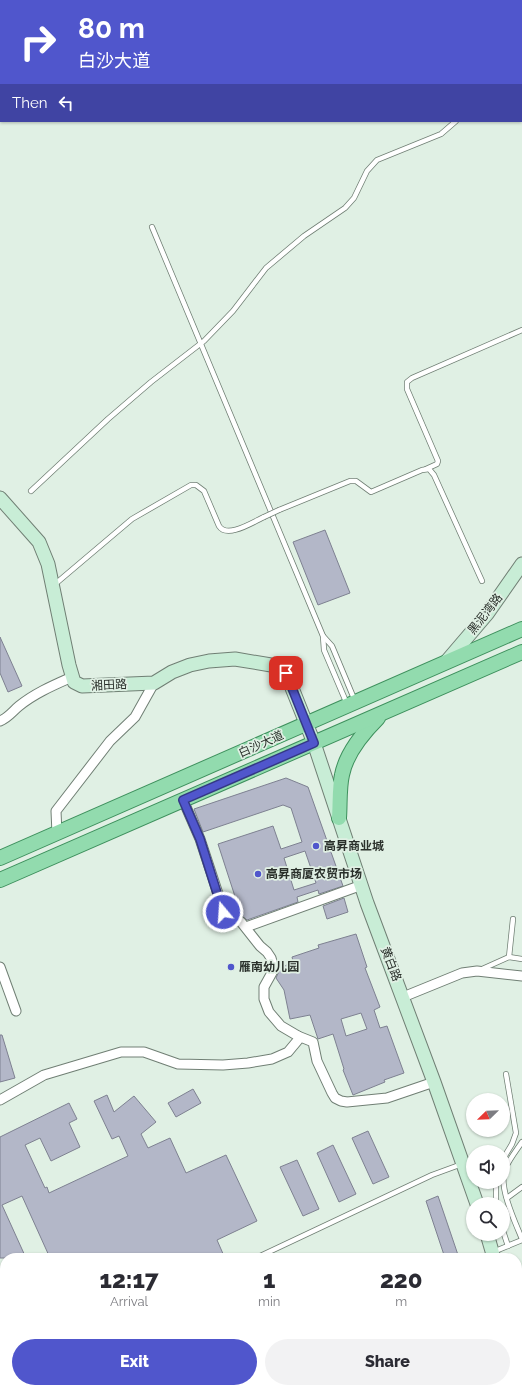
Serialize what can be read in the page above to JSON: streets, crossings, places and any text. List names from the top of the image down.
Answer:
{
  "streets": {
    "main road": ["白沙大道"],
    "street": ["黑泥湾路", "湘田路", "黄白路"]
  },
  "crossings": [
    ["黑泥湾路", "白沙大道"],
    ["湘田路", "白沙大道"],
    ["湘田路", "黄白路"],
    ["白沙大道", "黄白路"]
  ],
  "places": ["高昇商业城", "高昇商厦农贸市场", "雁南幼儿园"],
  "north": "bottom left",
  "page": {
    "turn": ["80 m", "白沙大道"],
    "then": "Then",
    "eta": [
      "12:17",
      "Arrival",
      "1",
      "min",
      "220",
      "m"
    ],
    "buttons": ["Exit", "Share"]
  }
}
